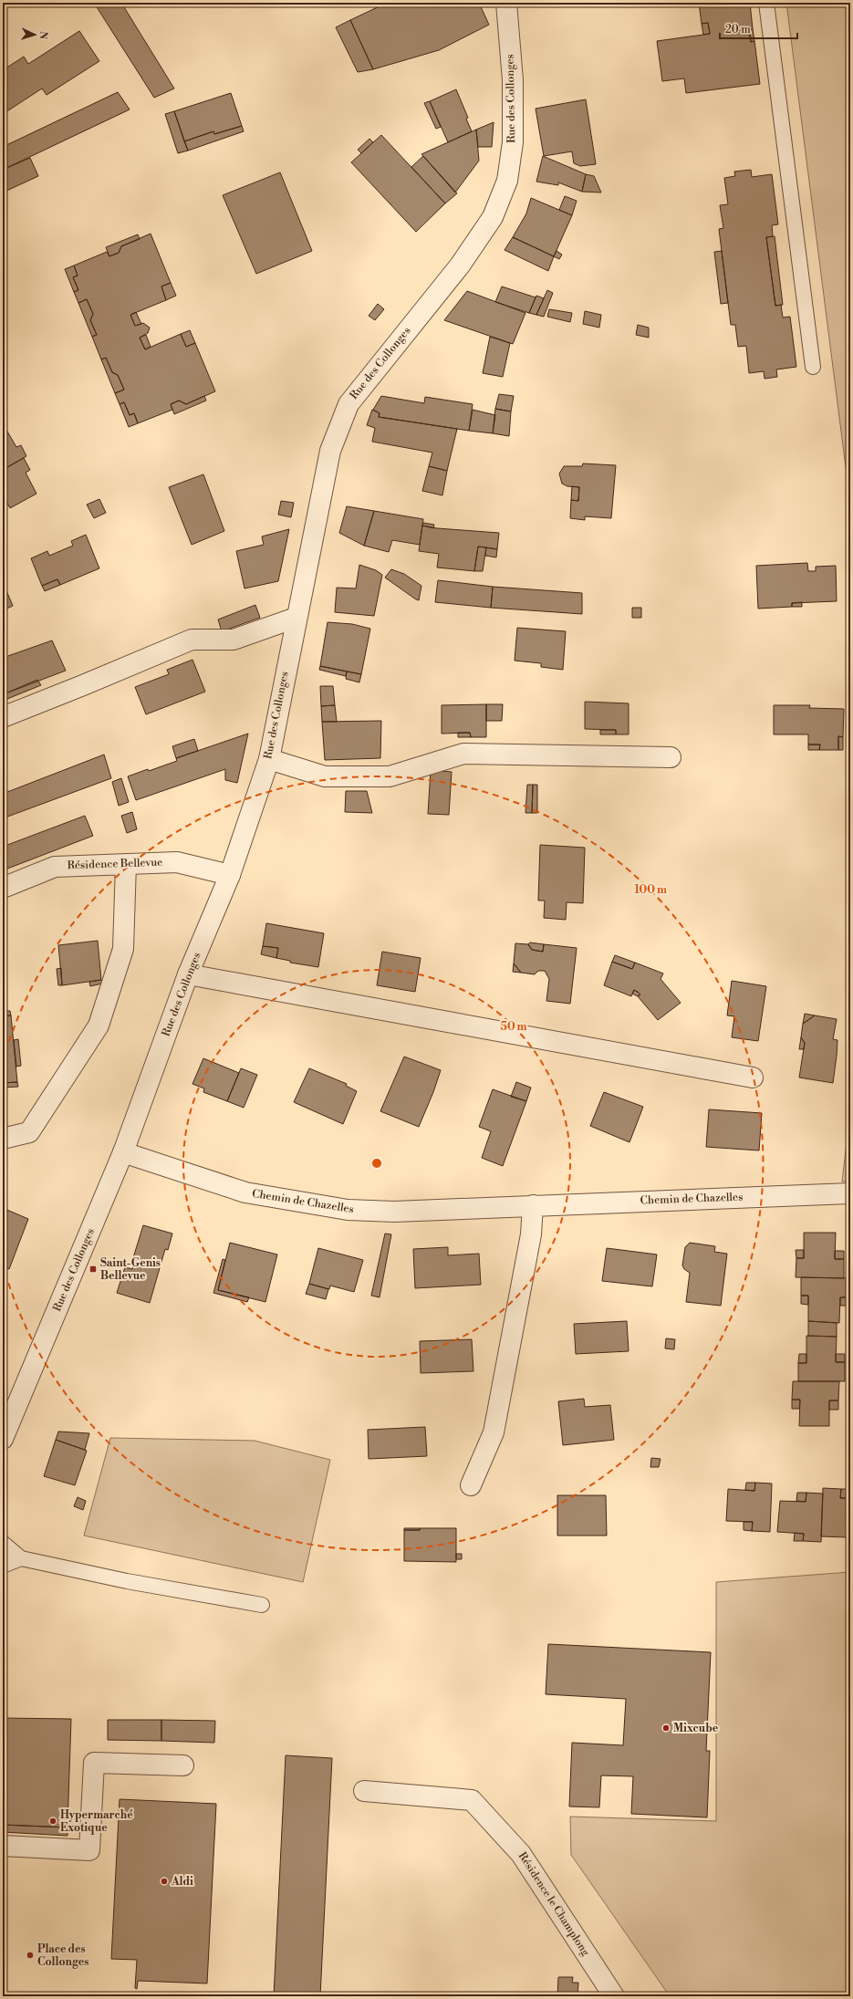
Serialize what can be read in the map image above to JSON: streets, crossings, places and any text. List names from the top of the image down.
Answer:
{
  "streets": {
    "street": [
      "Rue des Collonges",
      "Résidence Bellevue",
      "Chemin de Chazelles",
      "Résidence le Champlong"
    ]
  },
  "crossings": [
    ["Rue des Collonges", "Résidence Bellevue"],
    ["Rue des Collonges", "Chemin de Chazelles"]
  ],
  "places": {
    "transit": ["Saint-Genis Bellevue"],
    "other": [
      "Mixcube",
      "Hypermarché Exotique",
      "Aldi",
      "Place des Collonges"
    ]
  },
  "scale_bar": "20 m",
  "north": "right",
  "rings": ["100 m", "50 m"]
}
